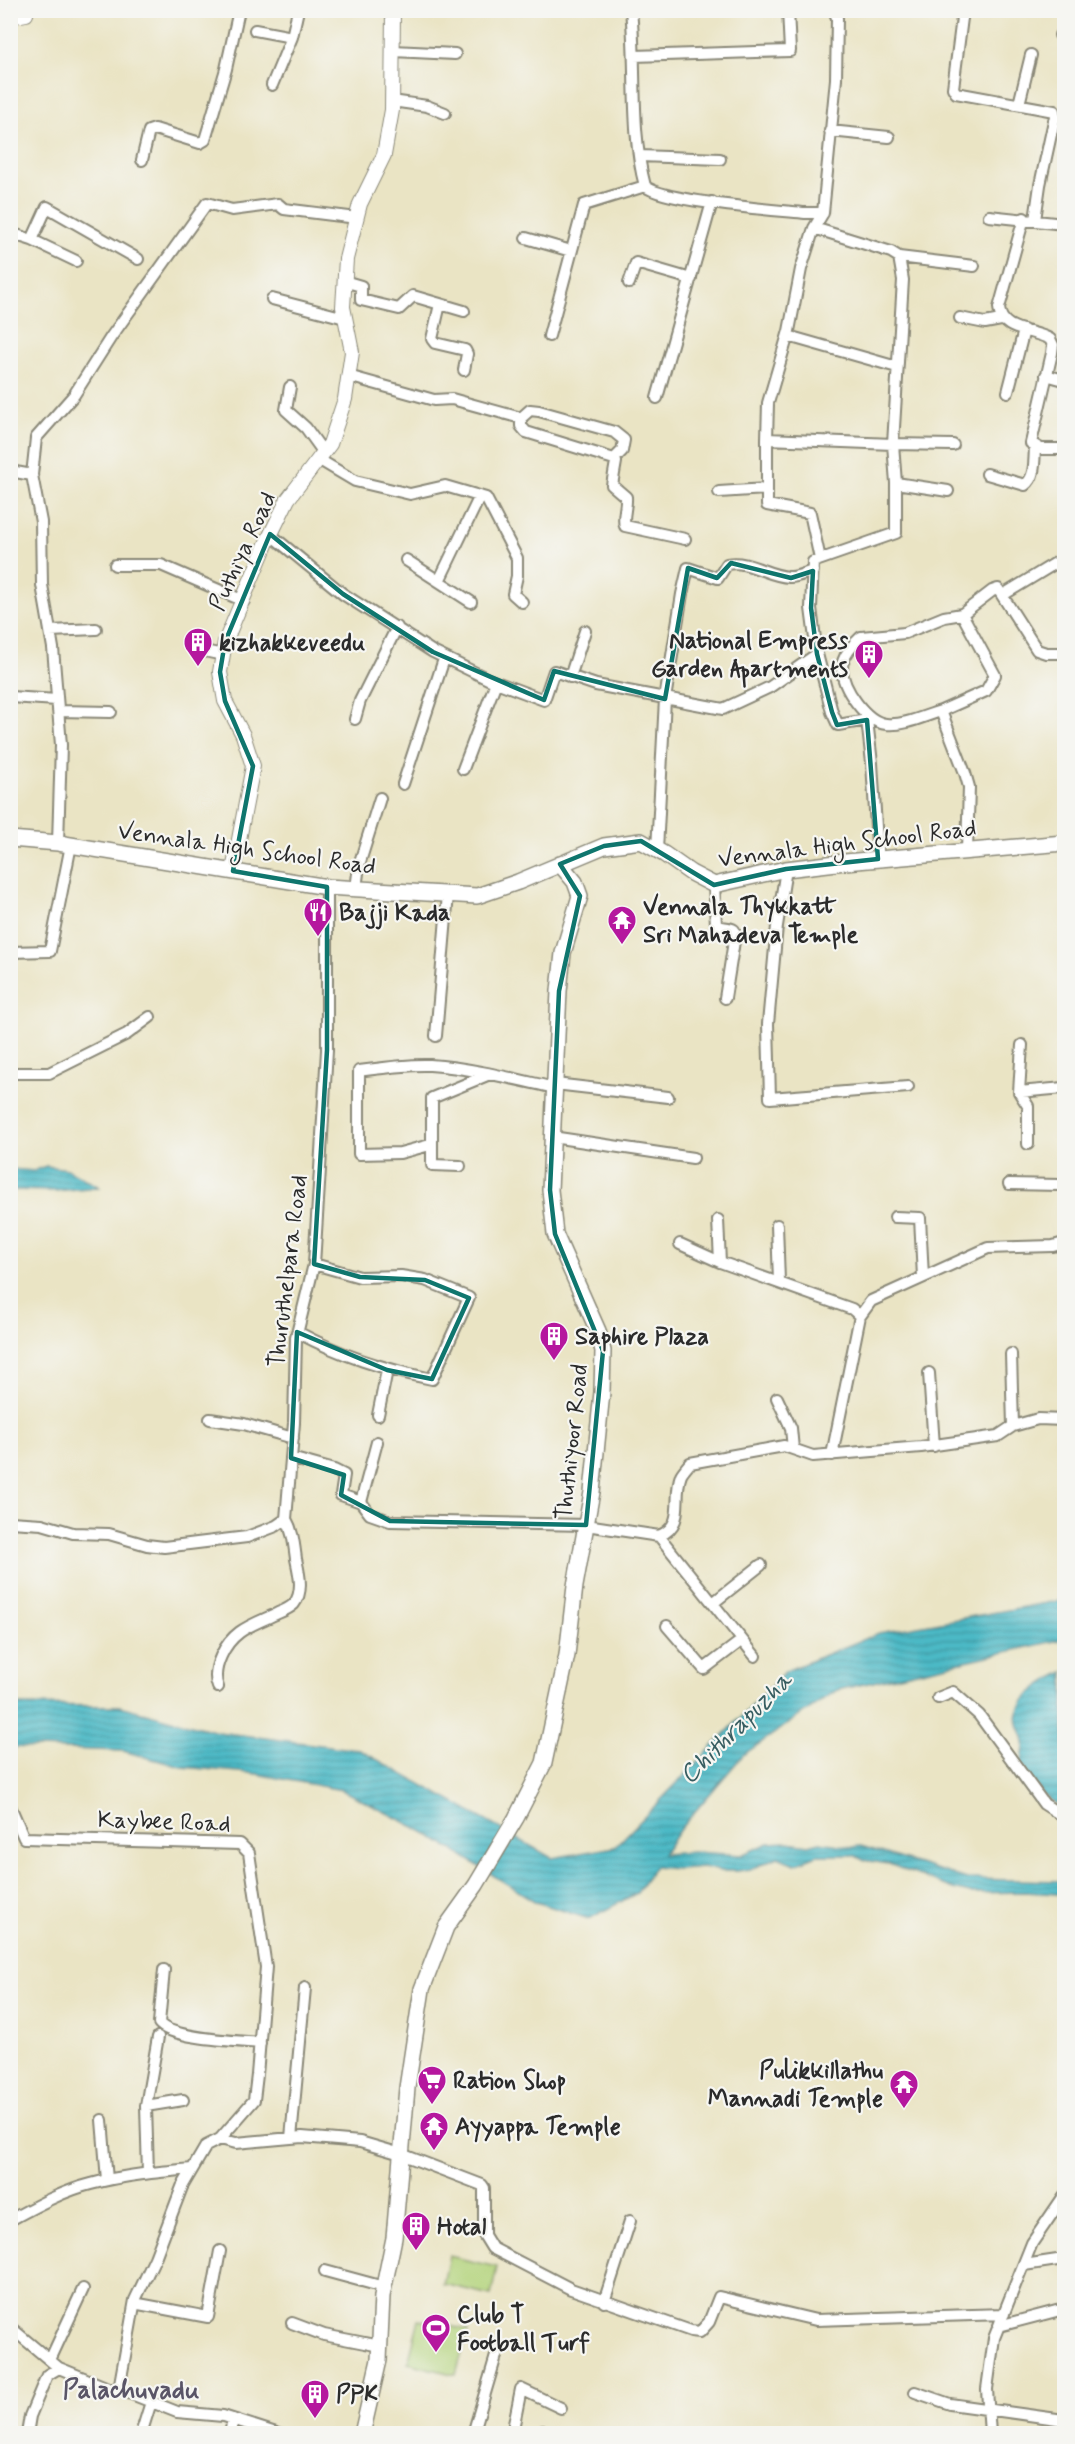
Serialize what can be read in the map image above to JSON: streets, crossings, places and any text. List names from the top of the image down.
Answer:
{
  "streets": {
    "main road": ["Vennala High School Road", "Thuthiyoor Road"],
    "street": ["Puthiya Road", "Thuruthelpara Road", "Kaybee Road"]
  },
  "crossings": [
    ["Puthiya Road", "Vennala High School Road"],
    ["Vennala High School Road", "Thuruthelpara Road"],
    ["Vennala High School Road", "Thuthiyoor Road"]
  ],
  "districts": ["Palachuvadu"],
  "water": ["Chithrapuzha"],
  "places": {
    "building": [
      "kizhakkeveedu",
      "National Empress Garden Apartments",
      "Saphire Plaza",
      "Hotal",
      "PPK"
    ],
    "restaurant": ["Bajji Kada"],
    "temple": ["Vennala Thykkatt Sri Mahadeva Temple", "Pulikkillathu Mannadi Temple", "Ayyappa Temple"],
    "supermarket": ["Ration Shop"],
    "sports": ["Club T Football Turf"]
  }
}
